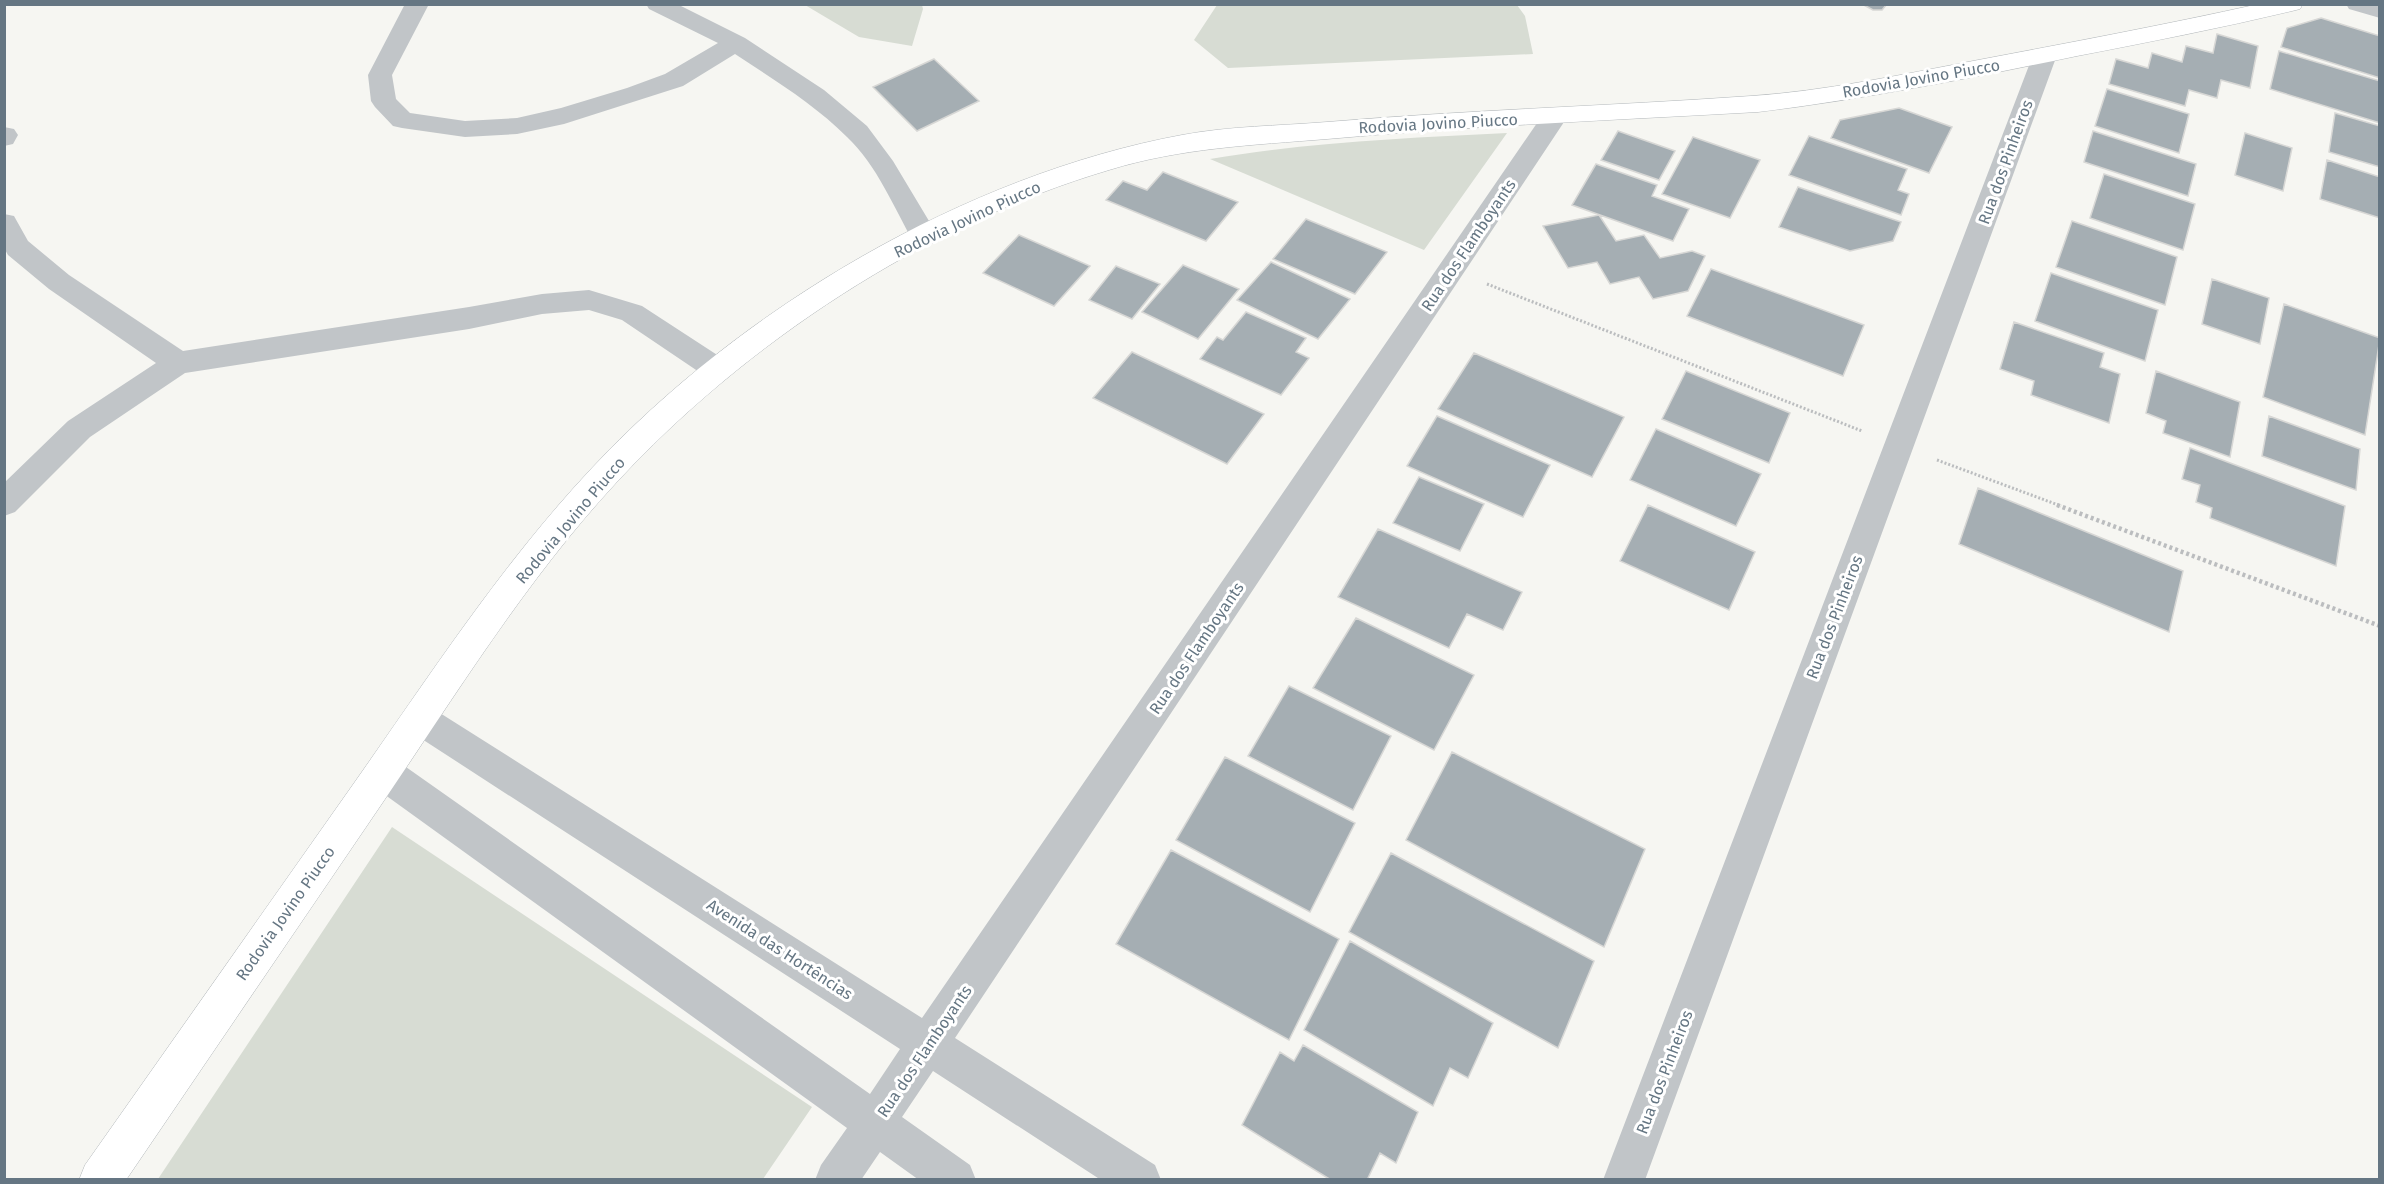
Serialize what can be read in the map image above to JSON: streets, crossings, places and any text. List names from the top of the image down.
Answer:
{
  "streets": {
    "main road": ["Rodovia Jovino Piucco"],
    "street": ["Rua dos Pinheiros", "Rua dos Flamboyants", "Avenida das Hortências"]
  },
  "crossings": [
    ["Rodovia Jovino Piucco", "Rua dos Pinheiros"],
    ["Rodovia Jovino Piucco", "Rua dos Flamboyants"],
    ["Rodovia Jovino Piucco", "Avenida das Hortências"],
    ["Rua dos Flamboyants", "Avenida das Hortências"]
  ]
}
